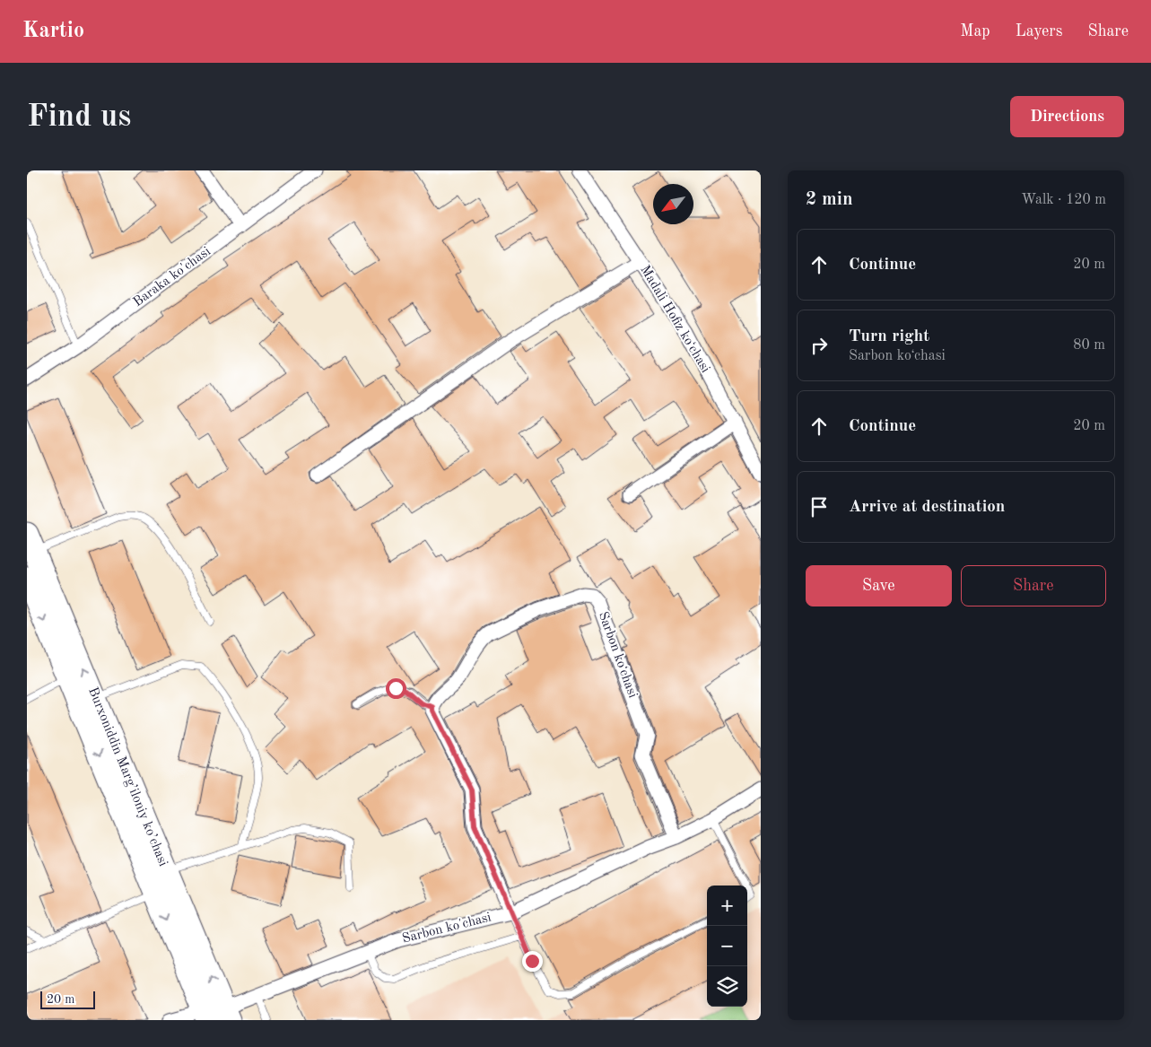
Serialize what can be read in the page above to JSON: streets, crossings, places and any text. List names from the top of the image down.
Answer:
{
  "streets": {
    "main road": ["Burxoniddin Marg’iloniy ko’chasi"],
    "street": [
      "Baraka ko'chasi",
      "Madali Hofiz koʻchasi",
      "Sarbon koʻchasi",
      "Sarbon ko'chasi"
    ]
  },
  "crossings": [
    ["Sarbon koʻchasi", "Sarbon ko'chasi"],
    ["Burxoniddin Marg’iloniy ko’chasi", "Sarbon ko'chasi"]
  ],
  "scale_bar": "20 m",
  "north": "bottom left",
  "page": {
    "header": "Kartio",
    "nav": ["Map", "Layers", "Share"],
    "buttons": [
      "Directions",
      ["Save", "Share"]
    ],
    "title": "Find us",
    "heading": ["2 min", "Walk · 120 m"],
    "list": [
      ["Continue", "20 m"],
      ["Turn right", "Sarbon koʻchasi", "80 m"],
      ["Continue", "20 m"],
      "Arrive at destination"
    ],
    "map_buttons": ["+", "−"],
    "scale": "20 m"
  }
}
